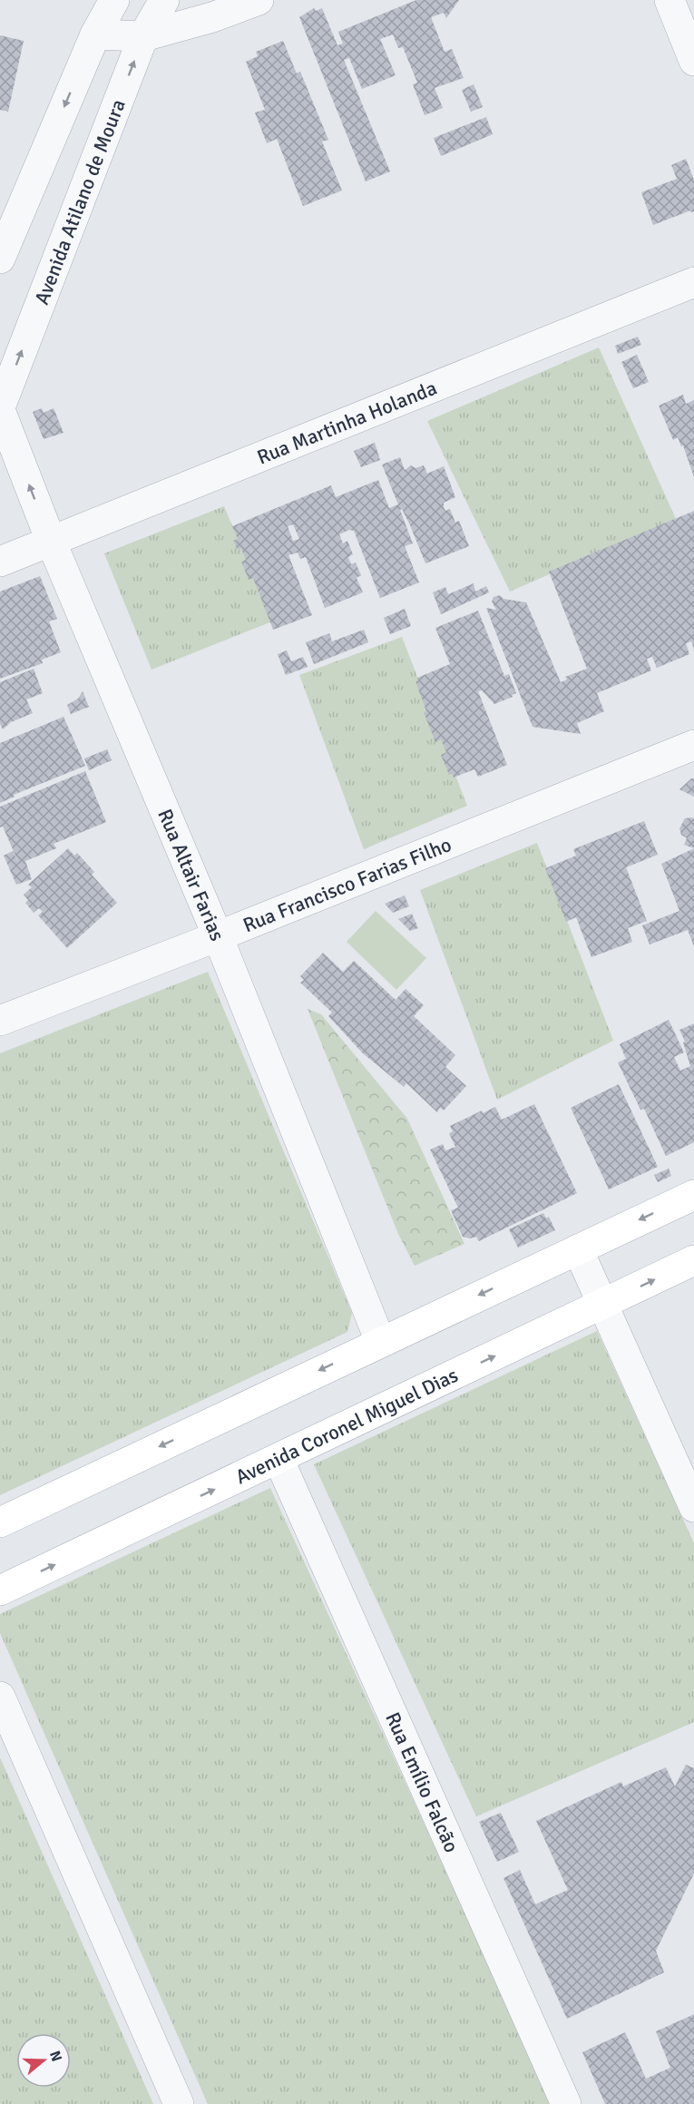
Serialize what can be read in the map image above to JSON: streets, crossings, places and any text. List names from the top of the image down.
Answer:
{
  "streets": {
    "main road": ["Avenida Coronel Miguel Dias"],
    "street": [
      "Avenida Atilano de Moura",
      "Rua Martinha Holanda",
      "Rua Altair Farias",
      "Rua Francisco Farias Filho",
      "Rua Emílio Falcão"
    ]
  },
  "crossings": [
    ["Avenida Atilano de Moura", "Rua Altair Farias"],
    ["Rua Martinha Holanda", "Rua Altair Farias"],
    ["Rua Altair Farias", "Rua Francisco Farias Filho"],
    ["Avenida Coronel Miguel Dias", "Rua Emílio Falcão"]
  ],
  "north": "right"
}
